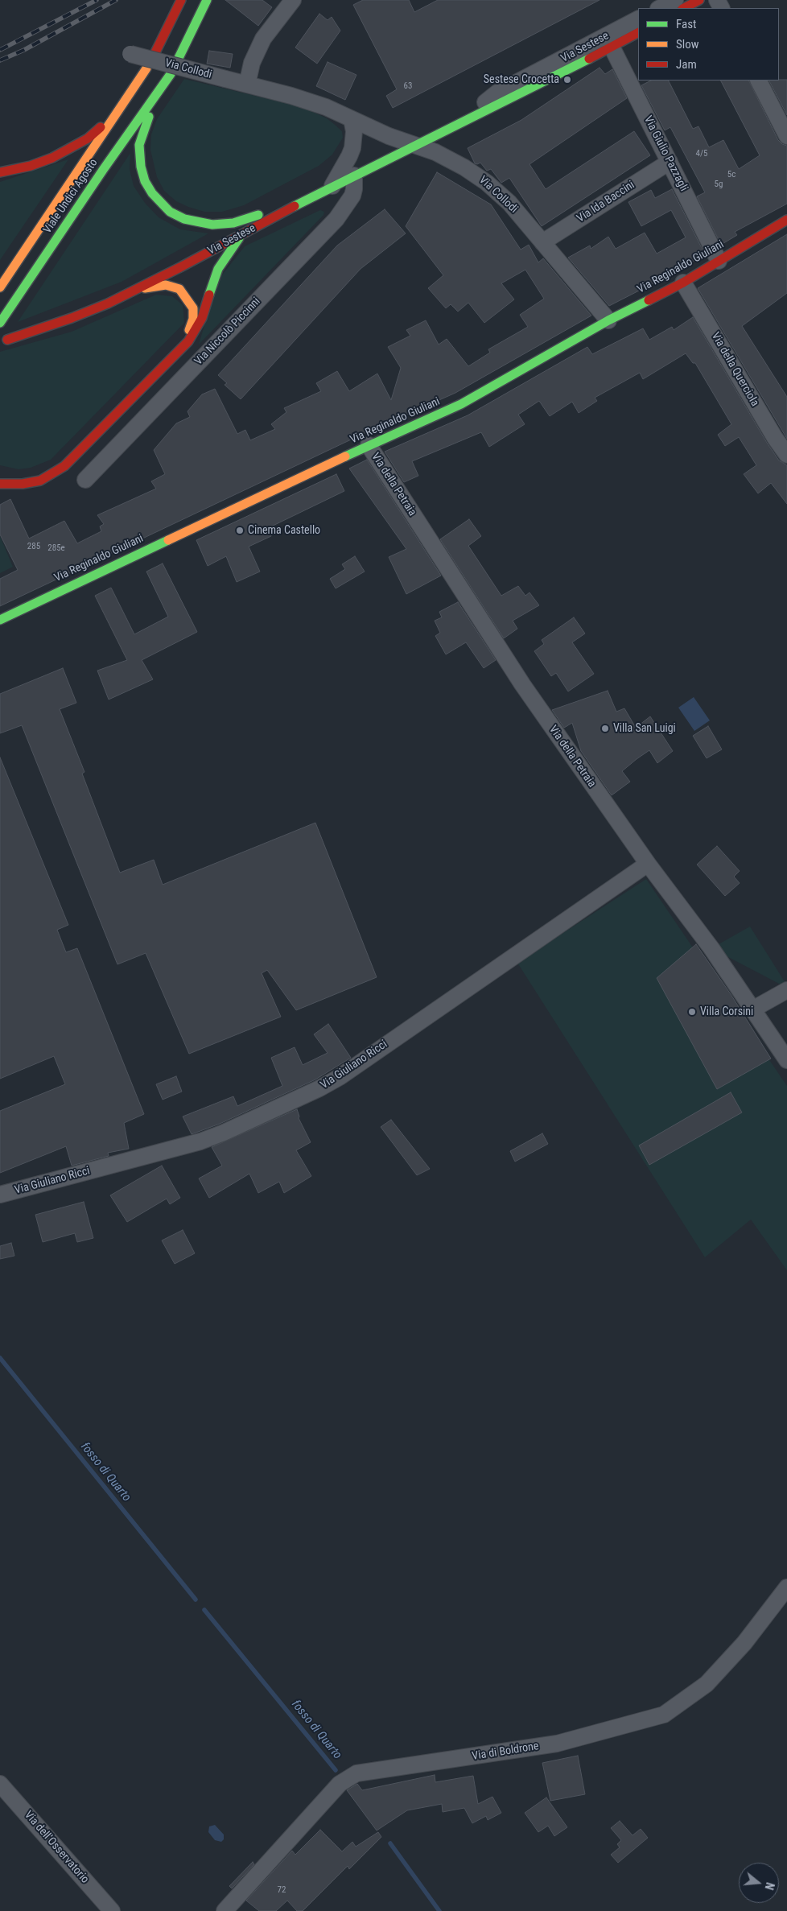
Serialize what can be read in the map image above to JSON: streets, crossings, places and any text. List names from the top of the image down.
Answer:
{
  "streets": {
    "main road": ["Via Sestese", "Viale Undici Agosto", "Via Reginaldo Giuliani"],
    "street": [
      "Via Collodi",
      "Via Giulio Pazzagli",
      "Via Ida Baccini",
      "Via Niccolò Piccinni",
      "Via della Querciola",
      "Via della Petraia",
      "Via Giuliano Ricci",
      "Via di Boldrone",
      "Via dell'Osservatorio"
    ]
  },
  "crossings": [
    ["Via Sestese", "Via Collodi"],
    ["Via Sestese", "Via Giulio Pazzagli"],
    ["Via Sestese", "Viale Undici Agosto"],
    ["Via Sestese", "Via Niccolò Piccinni"],
    ["Via Collodi", "Via Ida Baccini"],
    ["Via Collodi", "Via Reginaldo Giuliani"],
    ["Via Giulio Pazzagli", "Via Ida Baccini"],
    ["Via Giulio Pazzagli", "Via Reginaldo Giuliani"],
    ["Via Reginaldo Giuliani", "Via della Querciola"],
    ["Via Reginaldo Giuliani", "Via della Petraia"],
    ["Via della Petraia", "Via Giuliano Ricci"]
  ],
  "water": ["fosso di Quarto"],
  "places": [
    "Sestese Crocetta",
    "Cinema Castello",
    "Villa San Luigi",
    "Villa Corsini"
  ],
  "house_numbers": [
    "63",
    "4/5",
    "5c",
    "5g",
    "285",
    "285e",
    "72"
  ],
  "legend": ["Fast", "Slow", "Jam"],
  "north": "right"
}
